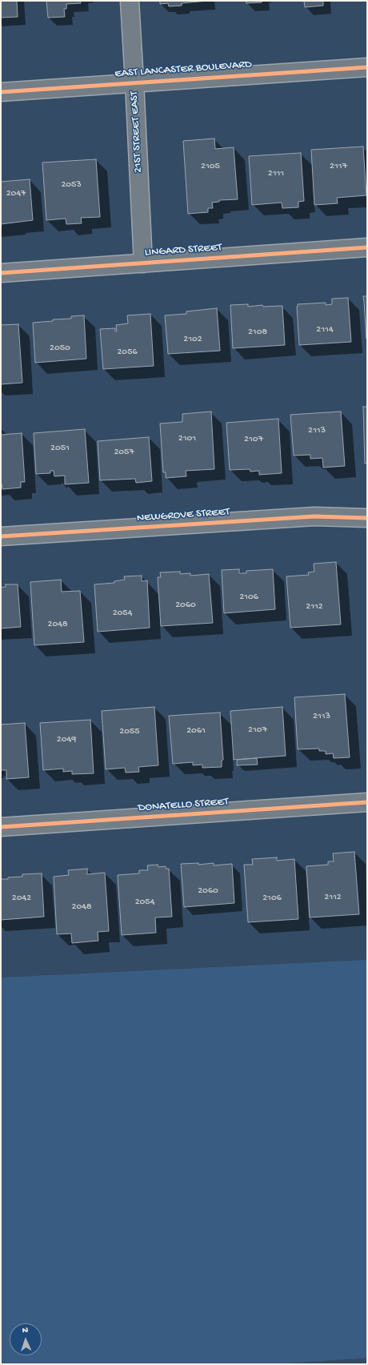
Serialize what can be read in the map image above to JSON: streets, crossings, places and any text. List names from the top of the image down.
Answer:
{
  "streets": {
    "street": [
      "EAST LANCASTER BOULEVARD",
      "21ST STREET EAST",
      "LINGARD STREET",
      "NEWGROVE STREET",
      "DONATELLO STREET"
    ]
  },
  "crossings": [
    ["EAST LANCASTER BOULEVARD", "21ST STREET EAST"],
    ["21ST STREET EAST", "LINGARD STREET"]
  ],
  "house_numbers": [
    "2105",
    "2117",
    "2111",
    "2053",
    "2047",
    "2114",
    "2108",
    "2102",
    "2050",
    "2056",
    "2113",
    "2101",
    "2107",
    "2051",
    "2057",
    "2106",
    "2060",
    "2112",
    "2054",
    "2048",
    "2113",
    "2107",
    "2061",
    "2055",
    "2049",
    "2060",
    "2112",
    "2042",
    "2106",
    "2054",
    "2048"
  ],
  "north": "top"
}
